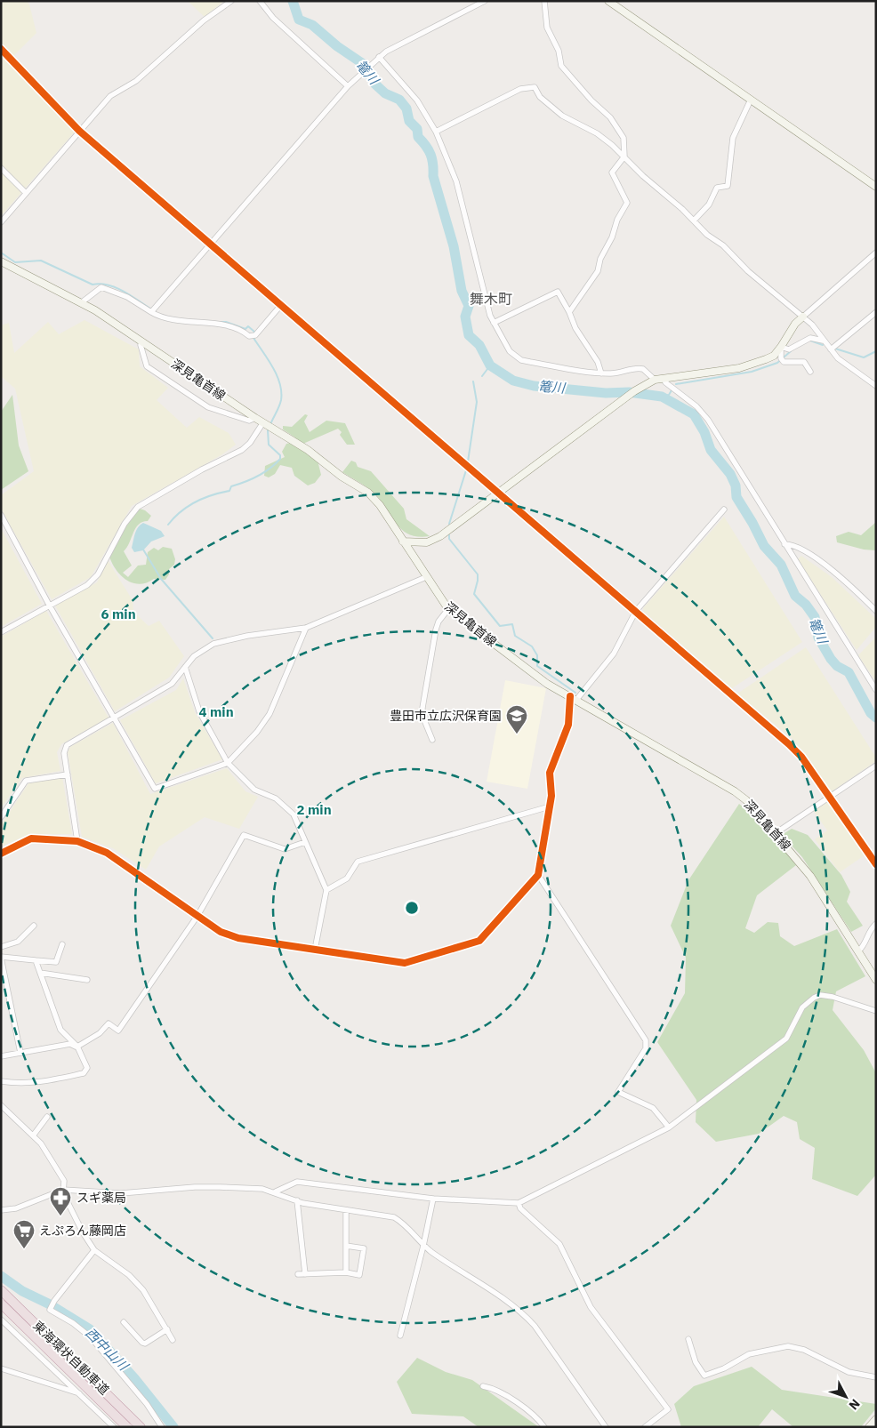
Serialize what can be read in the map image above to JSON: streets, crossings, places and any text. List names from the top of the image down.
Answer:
{
  "streets": {
    "highway": ["東海環状自動車道"],
    "main road": ["深見亀首線"]
  },
  "districts": ["舞木町"],
  "water": ["篭川", "西中山川"],
  "places": {
    "school or university": ["豊田市立広沢保育園"],
    "pharmacy": ["スギ薬局"],
    "supermarket": ["えぷろん藤岡店"]
  },
  "north": "bottom right",
  "rings": ["6 min", "4 min", "2 min"]
}
